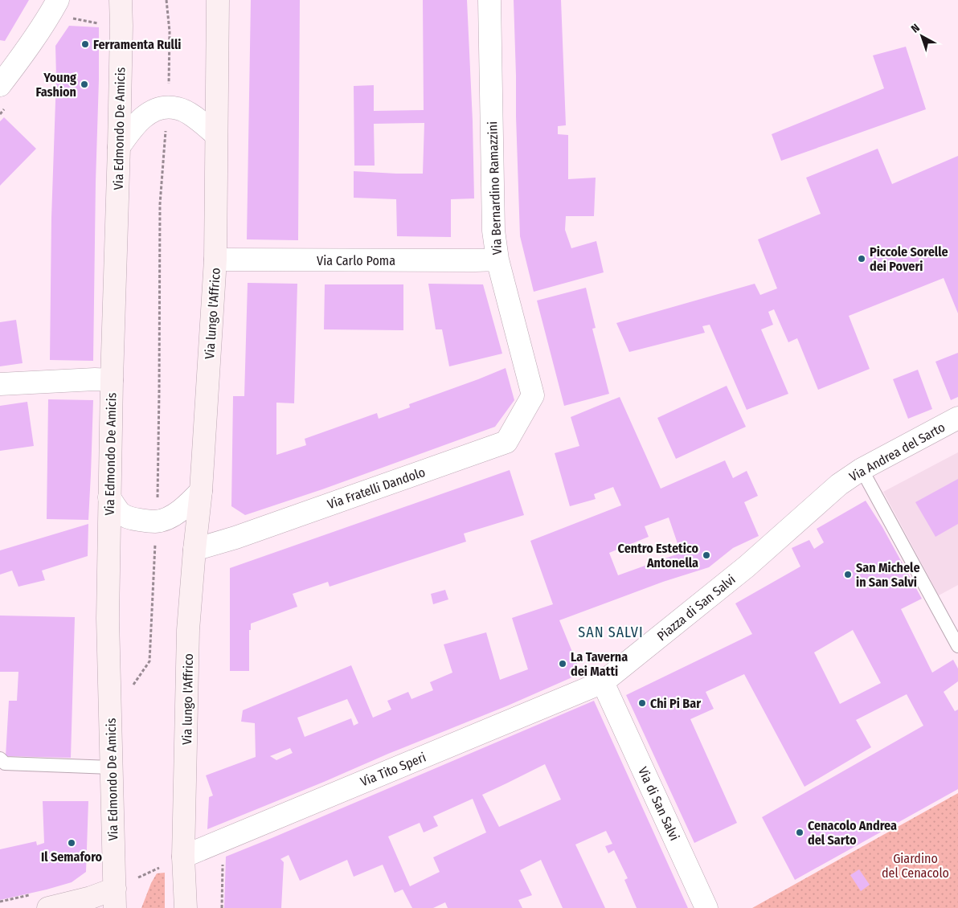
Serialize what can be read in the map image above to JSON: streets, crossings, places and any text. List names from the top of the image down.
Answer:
{
  "streets": {
    "street": [
      "Via Edmondo De Amicis",
      "Via Bernardino Ramazzini",
      "Via Carlo Poma",
      "Via lungo l'Affrico",
      "Via Andrea del Sarto",
      "Via Fratelli Dandolo",
      "Piazza di San Salvi",
      "Via Tito Speri",
      "Via di San Salvi"
    ]
  },
  "crossings": [
    ["Via Bernardino Ramazzini", "Via Carlo Poma"],
    ["Via Bernardino Ramazzini", "Via Fratelli Dandolo"],
    ["Via Carlo Poma", "Via lungo l'Affrico"],
    ["Via lungo l'Affrico", "Via Fratelli Dandolo"],
    ["Via lungo l'Affrico", "Via Tito Speri"],
    ["Via Andrea del Sarto", "Piazza di San Salvi"],
    ["Piazza di San Salvi", "Via Tito Speri"],
    ["Piazza di San Salvi", "Via di San Salvi"],
    ["Via Tito Speri", "Via di San Salvi"]
  ],
  "districts": ["SAN SALVI"],
  "parks": ["Giardino del Cenacolo"],
  "places": [
    "Ferramenta Rulli",
    "Young Fashion",
    "Piccole Sorelle dei Poveri",
    "Centro Estetico Antonella",
    "San Michele in San Salvi",
    "La Taverna dei Matti",
    "Chi Pi Bar",
    "Cenacolo Andrea del Sarto",
    "Il Semaforo"
  ],
  "north": "top left"
}
